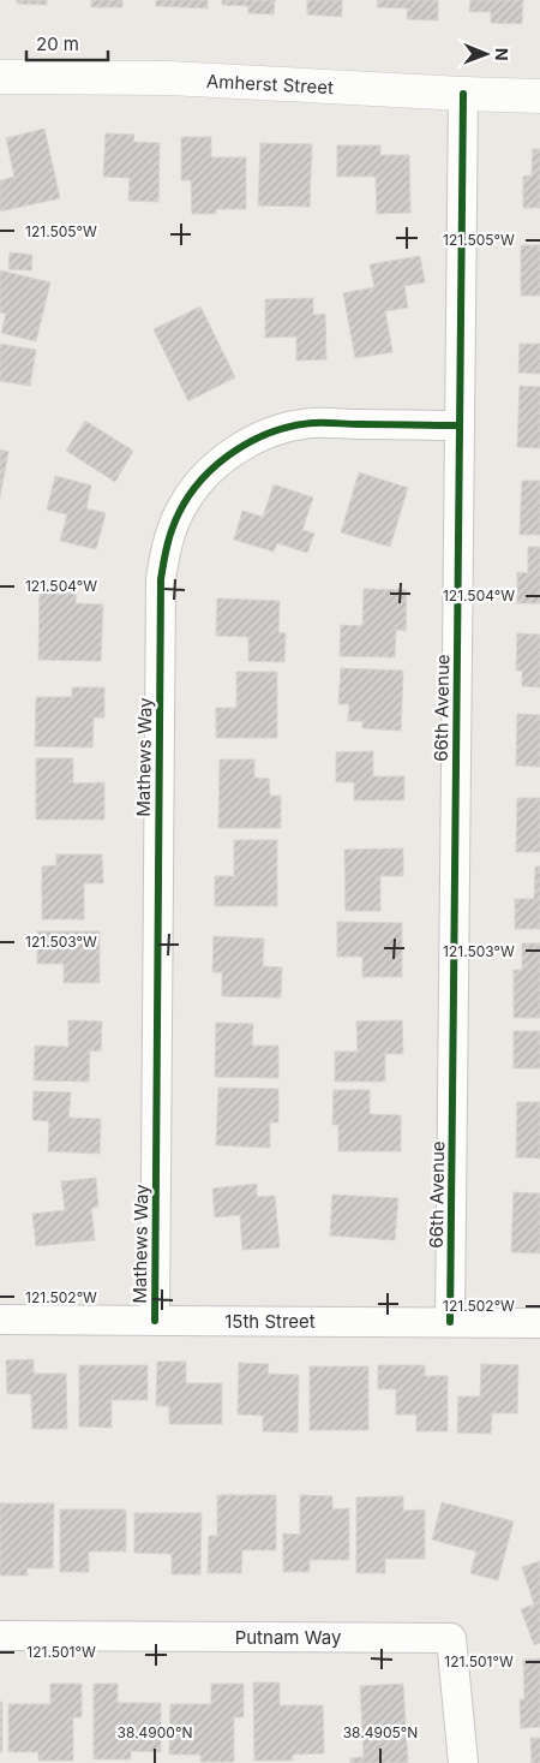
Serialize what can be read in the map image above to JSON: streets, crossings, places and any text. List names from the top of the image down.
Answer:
{
  "streets": {
    "street": [
      "Amherst Street",
      "66th Avenue",
      "Mathews Way",
      "15th Street",
      "Putnam Way"
    ]
  },
  "crossings": [
    ["Amherst Street", "66th Avenue"],
    ["66th Avenue", "Mathews Way"],
    ["66th Avenue", "15th Street"],
    ["Mathews Way", "15th Street"]
  ],
  "scale_bar": "20 m",
  "north": "right",
  "coordinates": [
    "121.505°W",
    "121.504°W",
    "121.503°W",
    "121.502°W",
    "121.501°W",
    "38.4900°N",
    "38.4905°N"
  ]
}
